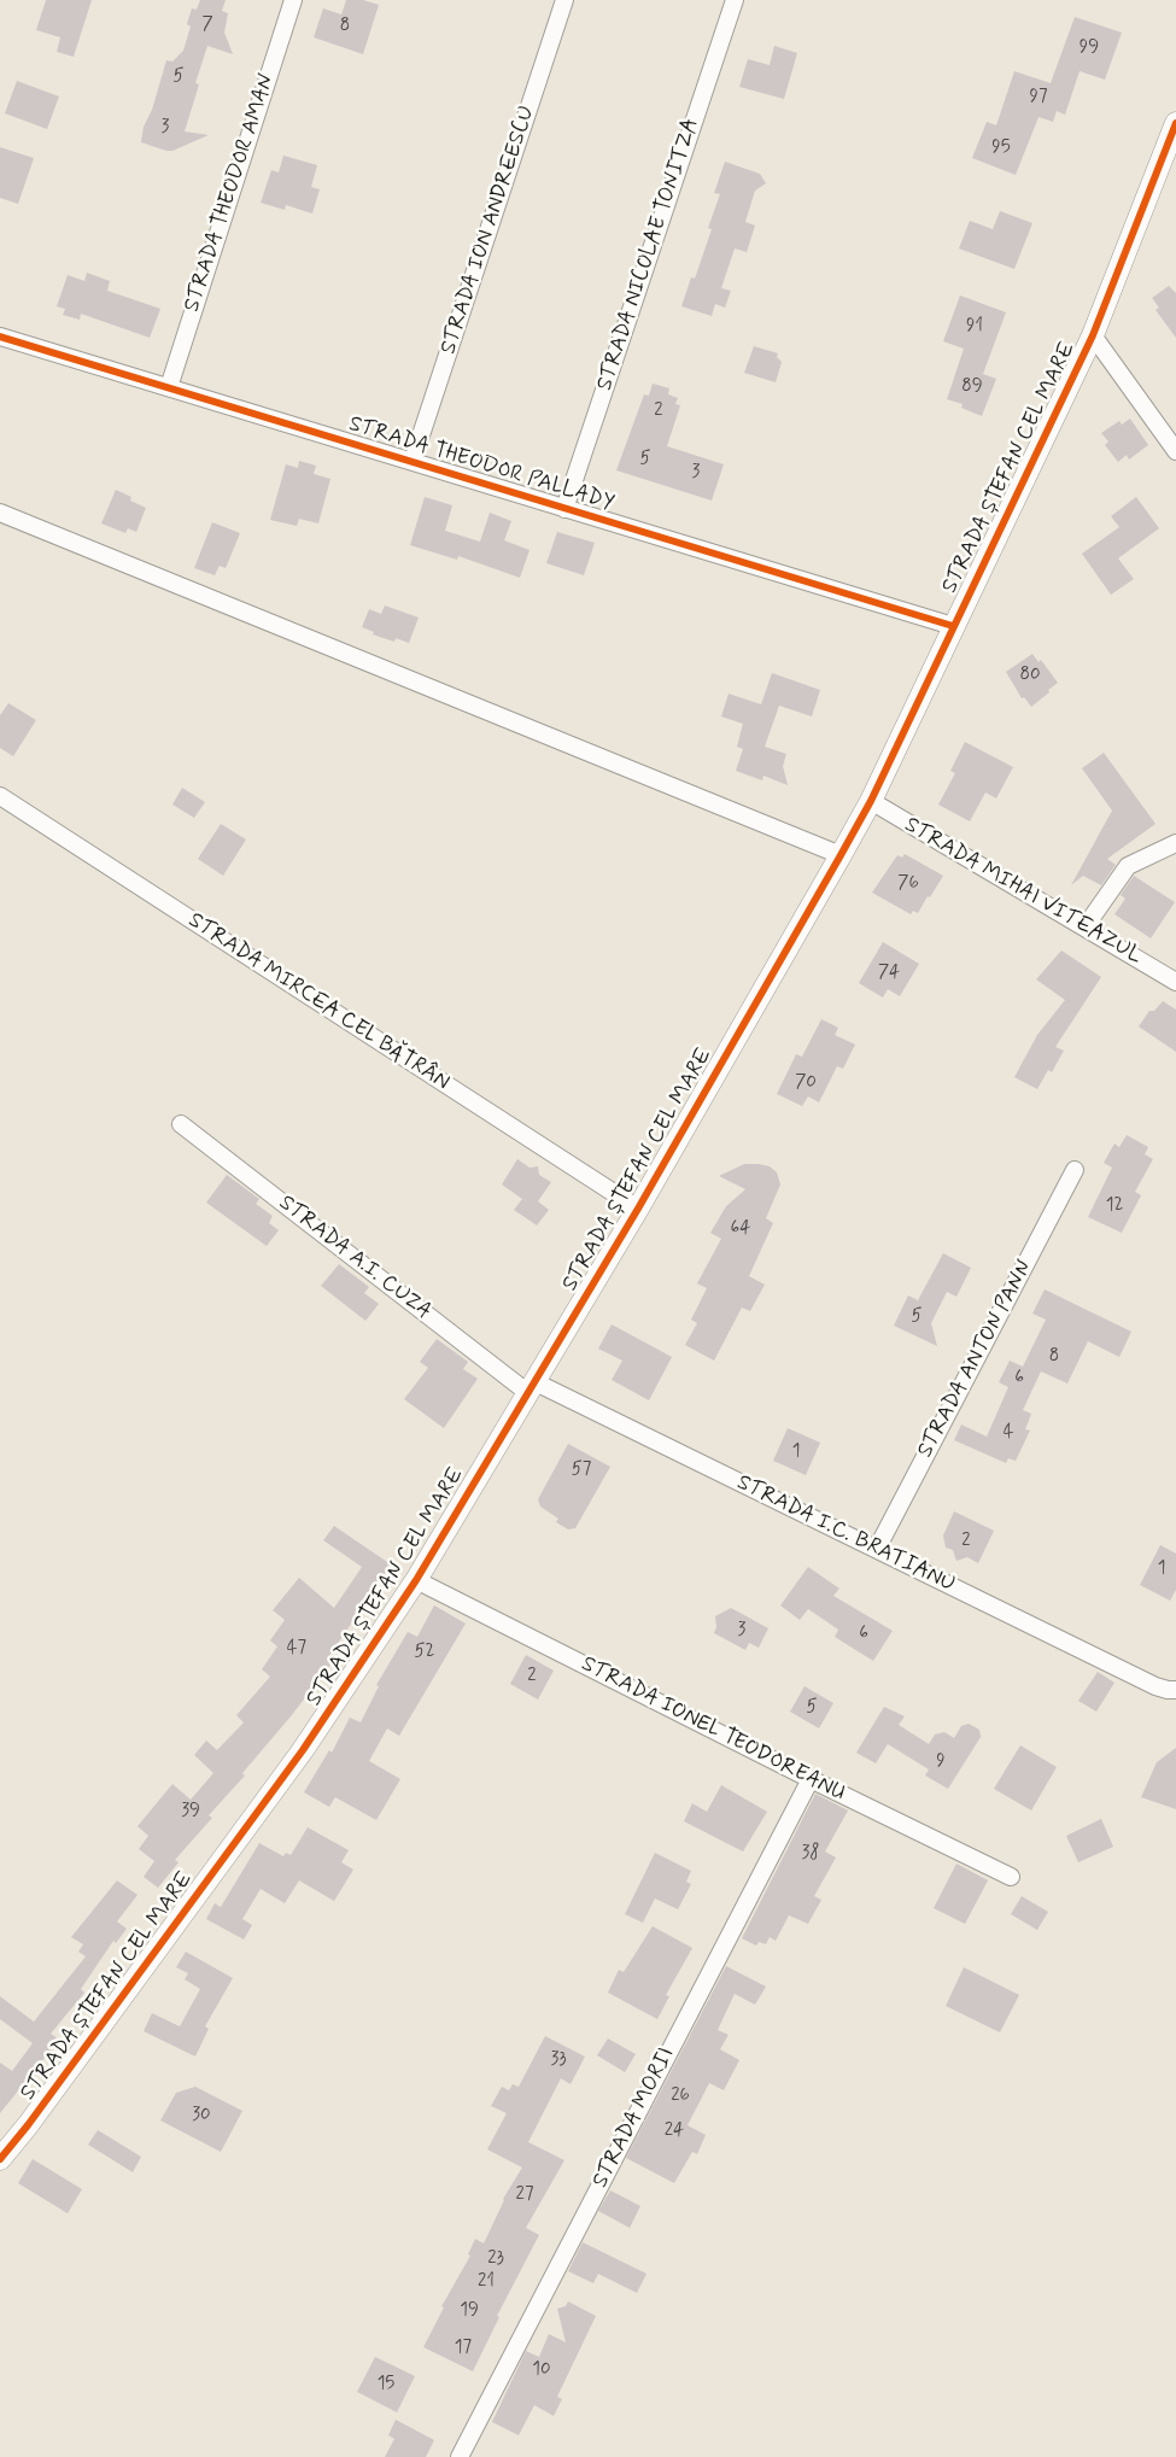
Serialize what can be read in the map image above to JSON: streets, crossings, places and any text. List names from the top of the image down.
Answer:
{
  "streets": {
    "street": [
      "STRADA THEODOR AMAN",
      "STRADA ION ANDREESCU",
      "STRADA NICOLAE TONITZA",
      "STRADA THEODOR PALLADY",
      "STRADA ȘTEFAN CEL MARE",
      "STRADA MIHAI VITEAZUL",
      "STRADA MIRCEA CEL BĂTRÂN",
      "STRADA A.I. CUZA",
      "STRADA ANTON PANN",
      "STRADA I.C. BRATIANU",
      "STRADA IONEL TEODOREANU",
      "STRADA MORII"
    ]
  },
  "crossings": [
    ["STRADA THEODOR AMAN", "STRADA THEODOR PALLADY"],
    ["STRADA ION ANDREESCU", "STRADA THEODOR PALLADY"],
    ["STRADA NICOLAE TONITZA", "STRADA THEODOR PALLADY"],
    ["STRADA THEODOR PALLADY", "STRADA ȘTEFAN CEL MARE"],
    ["STRADA ȘTEFAN CEL MARE", "STRADA MIHAI VITEAZUL"],
    ["STRADA ȘTEFAN CEL MARE", "STRADA MIRCEA CEL BĂTRÂN"],
    ["STRADA ȘTEFAN CEL MARE", "STRADA A.I. CUZA"],
    ["STRADA ȘTEFAN CEL MARE", "STRADA I.C. BRATIANU"],
    ["STRADA ȘTEFAN CEL MARE", "STRADA IONEL TEODOREANU"],
    ["STRADA A.I. CUZA", "STRADA I.C. BRATIANU"],
    ["STRADA ANTON PANN", "STRADA I.C. BRATIANU"],
    ["STRADA IONEL TEODOREANU", "STRADA MORII"]
  ],
  "house_numbers": [
    "7",
    "8",
    "99",
    "5",
    "97",
    "3",
    "95",
    "91",
    "89",
    "2",
    "5",
    "3",
    "80",
    "76",
    "74",
    "70",
    "12",
    "64",
    "5",
    "8",
    "6",
    "4",
    "1",
    "57",
    "2",
    "1",
    "3",
    "6",
    "47",
    "52",
    "2",
    "5",
    "9",
    "39",
    "38",
    "33",
    "26",
    "30",
    "24",
    "27",
    "23",
    "21",
    "19",
    "17",
    "10",
    "15"
  ]
}
